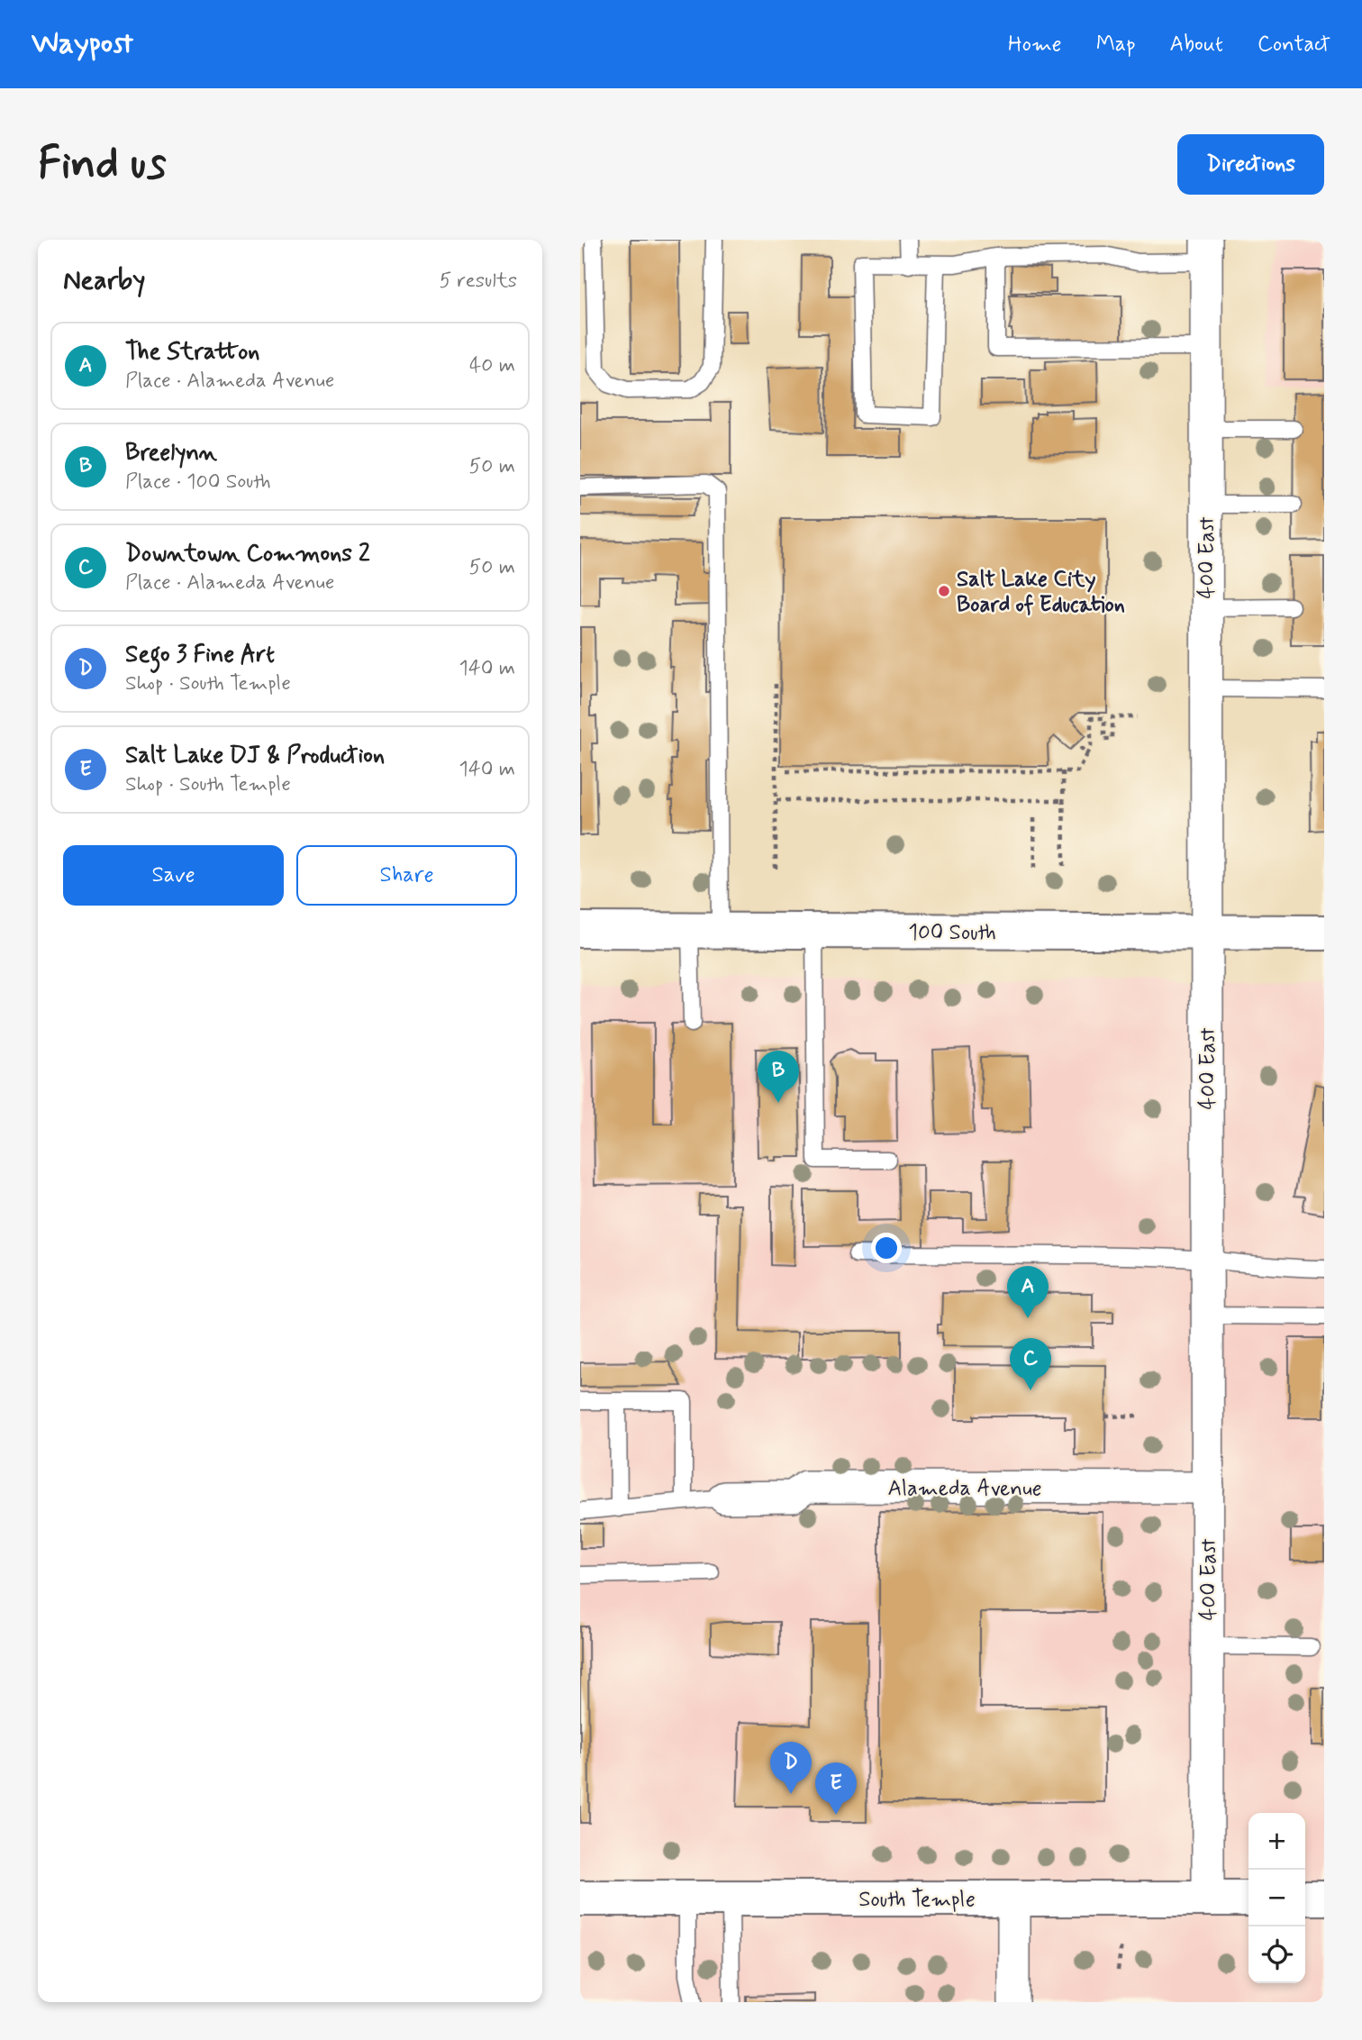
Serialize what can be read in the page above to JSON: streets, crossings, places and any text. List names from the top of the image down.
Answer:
{
  "streets": {
    "street": [
      "400 East",
      "100 South",
      "Alameda Avenue",
      "South Temple"
    ]
  },
  "crossings": [
    ["400 East", "100 South"],
    ["400 East", "Alameda Avenue"],
    ["400 East", "South Temple"]
  ],
  "places": ["Salt Lake City Board of Education"],
  "page": {
    "header": "Waypost",
    "nav": [
      "Home",
      "Map",
      "About",
      "Contact"
    ],
    "buttons": [
      "Directions",
      ["Save", "Share"]
    ],
    "title": "Find us",
    "heading": ["Nearby", "5 results"],
    "list": [
      {
        "mark": "A",
        "name": "The Stratton",
        "note": "Place · Alameda Avenue",
        "value": "40 m"
      },
      {
        "mark": "B",
        "name": "Breelynn",
        "note": "Place · 100 South",
        "value": "50 m"
      },
      {
        "mark": "C",
        "name": "Downtown Commons 2",
        "note": "Place · Alameda Avenue",
        "value": "50 m"
      },
      {
        "mark": "D",
        "name": "Sego 3 Fine Art",
        "note": "Shop · South Temple",
        "value": "140 m"
      },
      {
        "mark": "E",
        "name": "Salt Lake DJ & Production",
        "note": "Shop · South Temple",
        "value": "140 m"
      }
    ],
    "pins": [
      "B",
      "A",
      "C",
      "D",
      "E"
    ],
    "map_buttons": ["+", "−"]
  }
}
